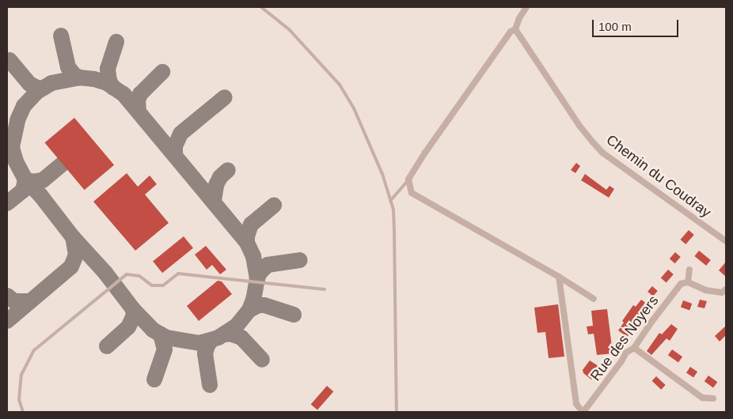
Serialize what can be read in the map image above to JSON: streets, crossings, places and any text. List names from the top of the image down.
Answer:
{
  "streets": {
    "street": ["Chemin du Coudray", "Rue des Noyers"]
  },
  "scale_bar": "100 m"
}
